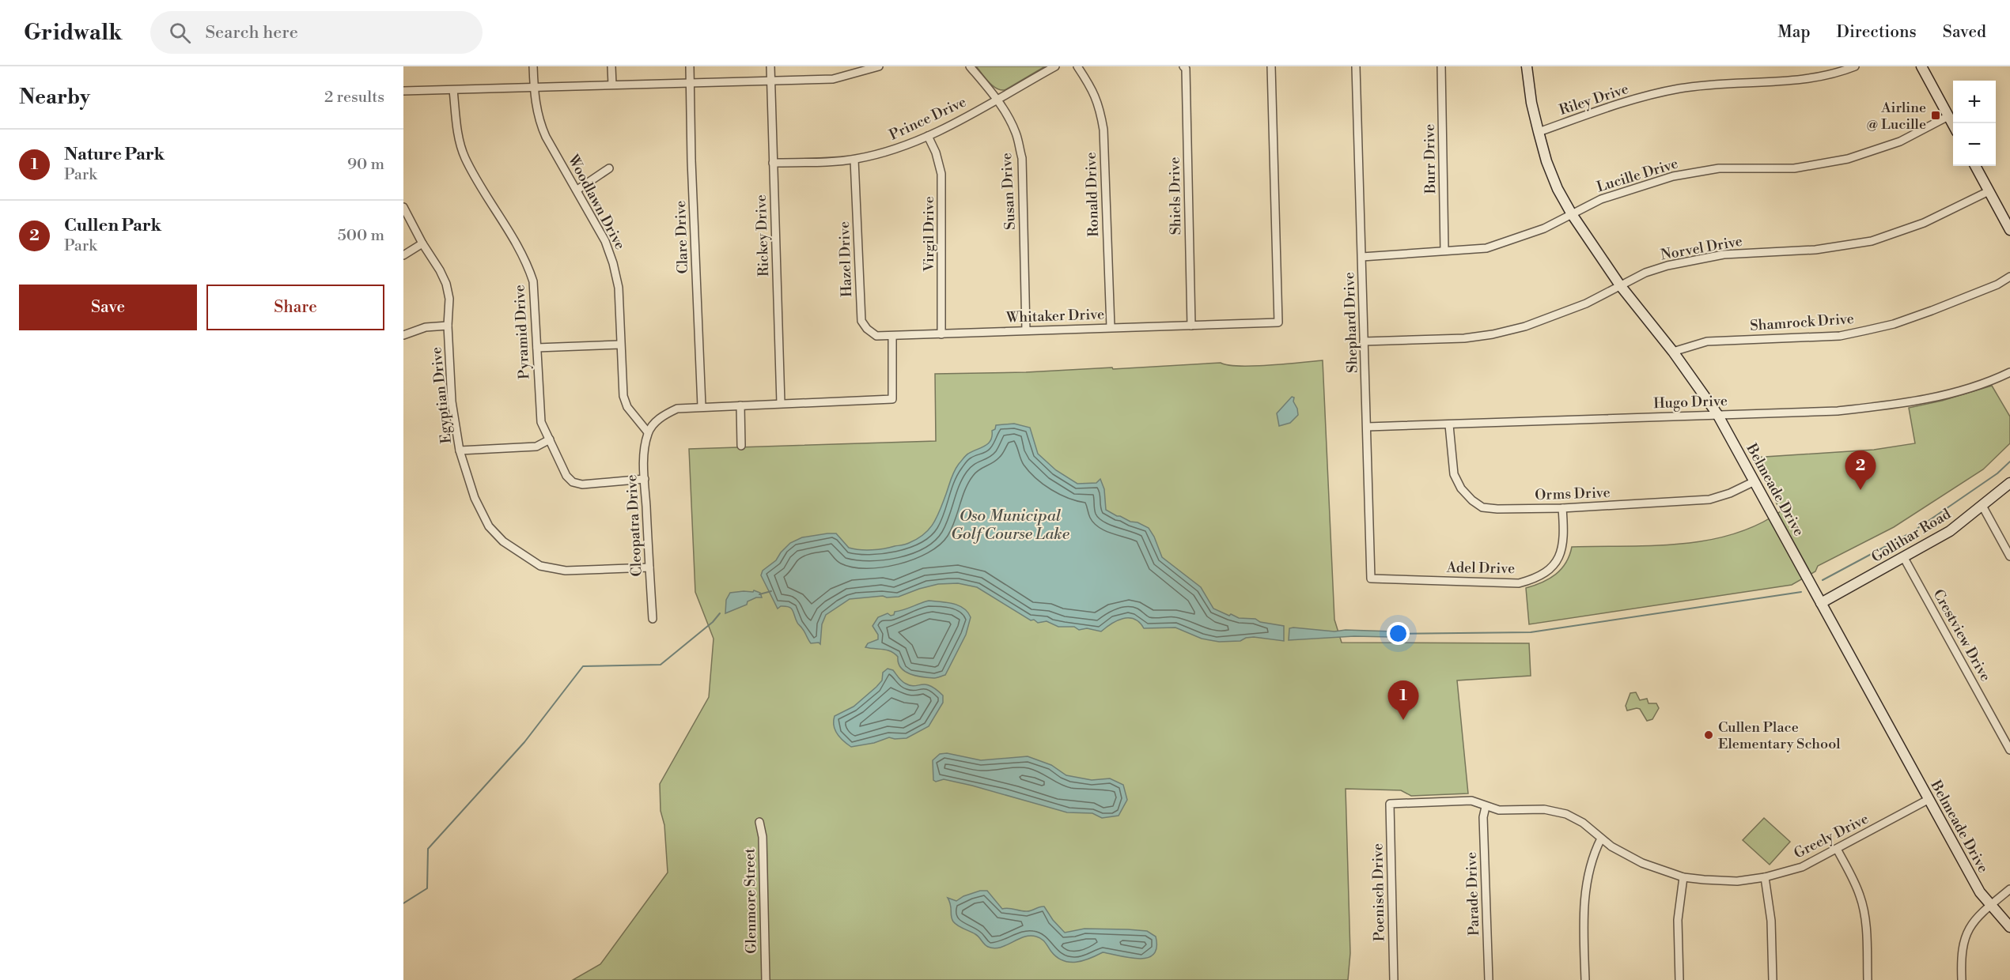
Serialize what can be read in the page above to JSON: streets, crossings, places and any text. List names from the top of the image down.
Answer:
{
  "streets": {
    "street": [
      "Riley Drive",
      "Prince Drive",
      "Burr Drive",
      "Lucille Drive",
      "Susan Drive",
      "Ronald Drive",
      "Shiels Drive",
      "Woodlawn Drive",
      "Virgil Drive",
      "Rickey Drive",
      "Clare Drive",
      "Norvel Drive",
      "Hazel Drive",
      "Whitaker Drive",
      "Shephard Drive",
      "Shamrock Drive",
      "Pyramid Drive",
      "Egyptian Drive",
      "Hugo Drive",
      "Belmeade Drive",
      "Orms Drive",
      "Cleopatra Drive",
      "Gollihar Road",
      "Adel Drive",
      "Crestview Drive",
      "Greely Drive",
      "Poenisch Drive",
      "Parade Drive",
      "Glenmore Street"
    ]
  },
  "crossings": [
    ["Riley Drive", "Belmeade Drive"],
    ["Prince Drive", "Susan Drive"],
    ["Prince Drive", "Virgil Drive"],
    ["Prince Drive", "Rickey Drive"],
    ["Prince Drive", "Hazel Drive"],
    ["Burr Drive", "Lucille Drive"],
    ["Lucille Drive", "Shephard Drive"],
    ["Lucille Drive", "Belmeade Drive"],
    ["Susan Drive", "Whitaker Drive"],
    ["Ronald Drive", "Whitaker Drive"],
    ["Shiels Drive", "Whitaker Drive"],
    ["Woodlawn Drive", "Cleopatra Drive"],
    ["Virgil Drive", "Whitaker Drive"],
    ["Norvel Drive", "Shephard Drive"],
    ["Norvel Drive", "Belmeade Drive"],
    ["Hazel Drive", "Whitaker Drive"],
    ["Shephard Drive", "Hugo Drive"],
    ["Shephard Drive", "Adel Drive"],
    ["Shamrock Drive", "Belmeade Drive"],
    ["Pyramid Drive", "Cleopatra Drive"],
    ["Egyptian Drive", "Cleopatra Drive"],
    ["Hugo Drive", "Belmeade Drive"],
    ["Hugo Drive", "Orms Drive"],
    ["Belmeade Drive", "Orms Drive"],
    ["Belmeade Drive", "Gollihar Road"],
    ["Belmeade Drive", "Greely Drive"],
    ["Orms Drive", "Adel Drive"],
    ["Gollihar Road", "Crestview Drive"],
    ["Greely Drive", "Poenisch Drive"],
    ["Greely Drive", "Parade Drive"]
  ],
  "water": ["Oso Municipal Golf Course Lake"],
  "places": {
    "transit": ["Airline @ Lucille"],
    "other": ["Cullen Place Elementary School"]
  },
  "page": {
    "header": "Gridwalk",
    "search": "Search here",
    "nav": ["Map", "Directions", "Saved"],
    "heading": ["Nearby", "2 results"],
    "map_buttons": ["+", "−"],
    "list": [
      {
        "mark": "1",
        "name": "Nature Park",
        "note": "Park",
        "value": "90 m"
      },
      {
        "mark": "2",
        "name": "Cullen Park",
        "note": "Park",
        "value": "500 m"
      }
    ],
    "buttons": ["Save", "Share"],
    "pins": ["2", "1"]
  }
}
